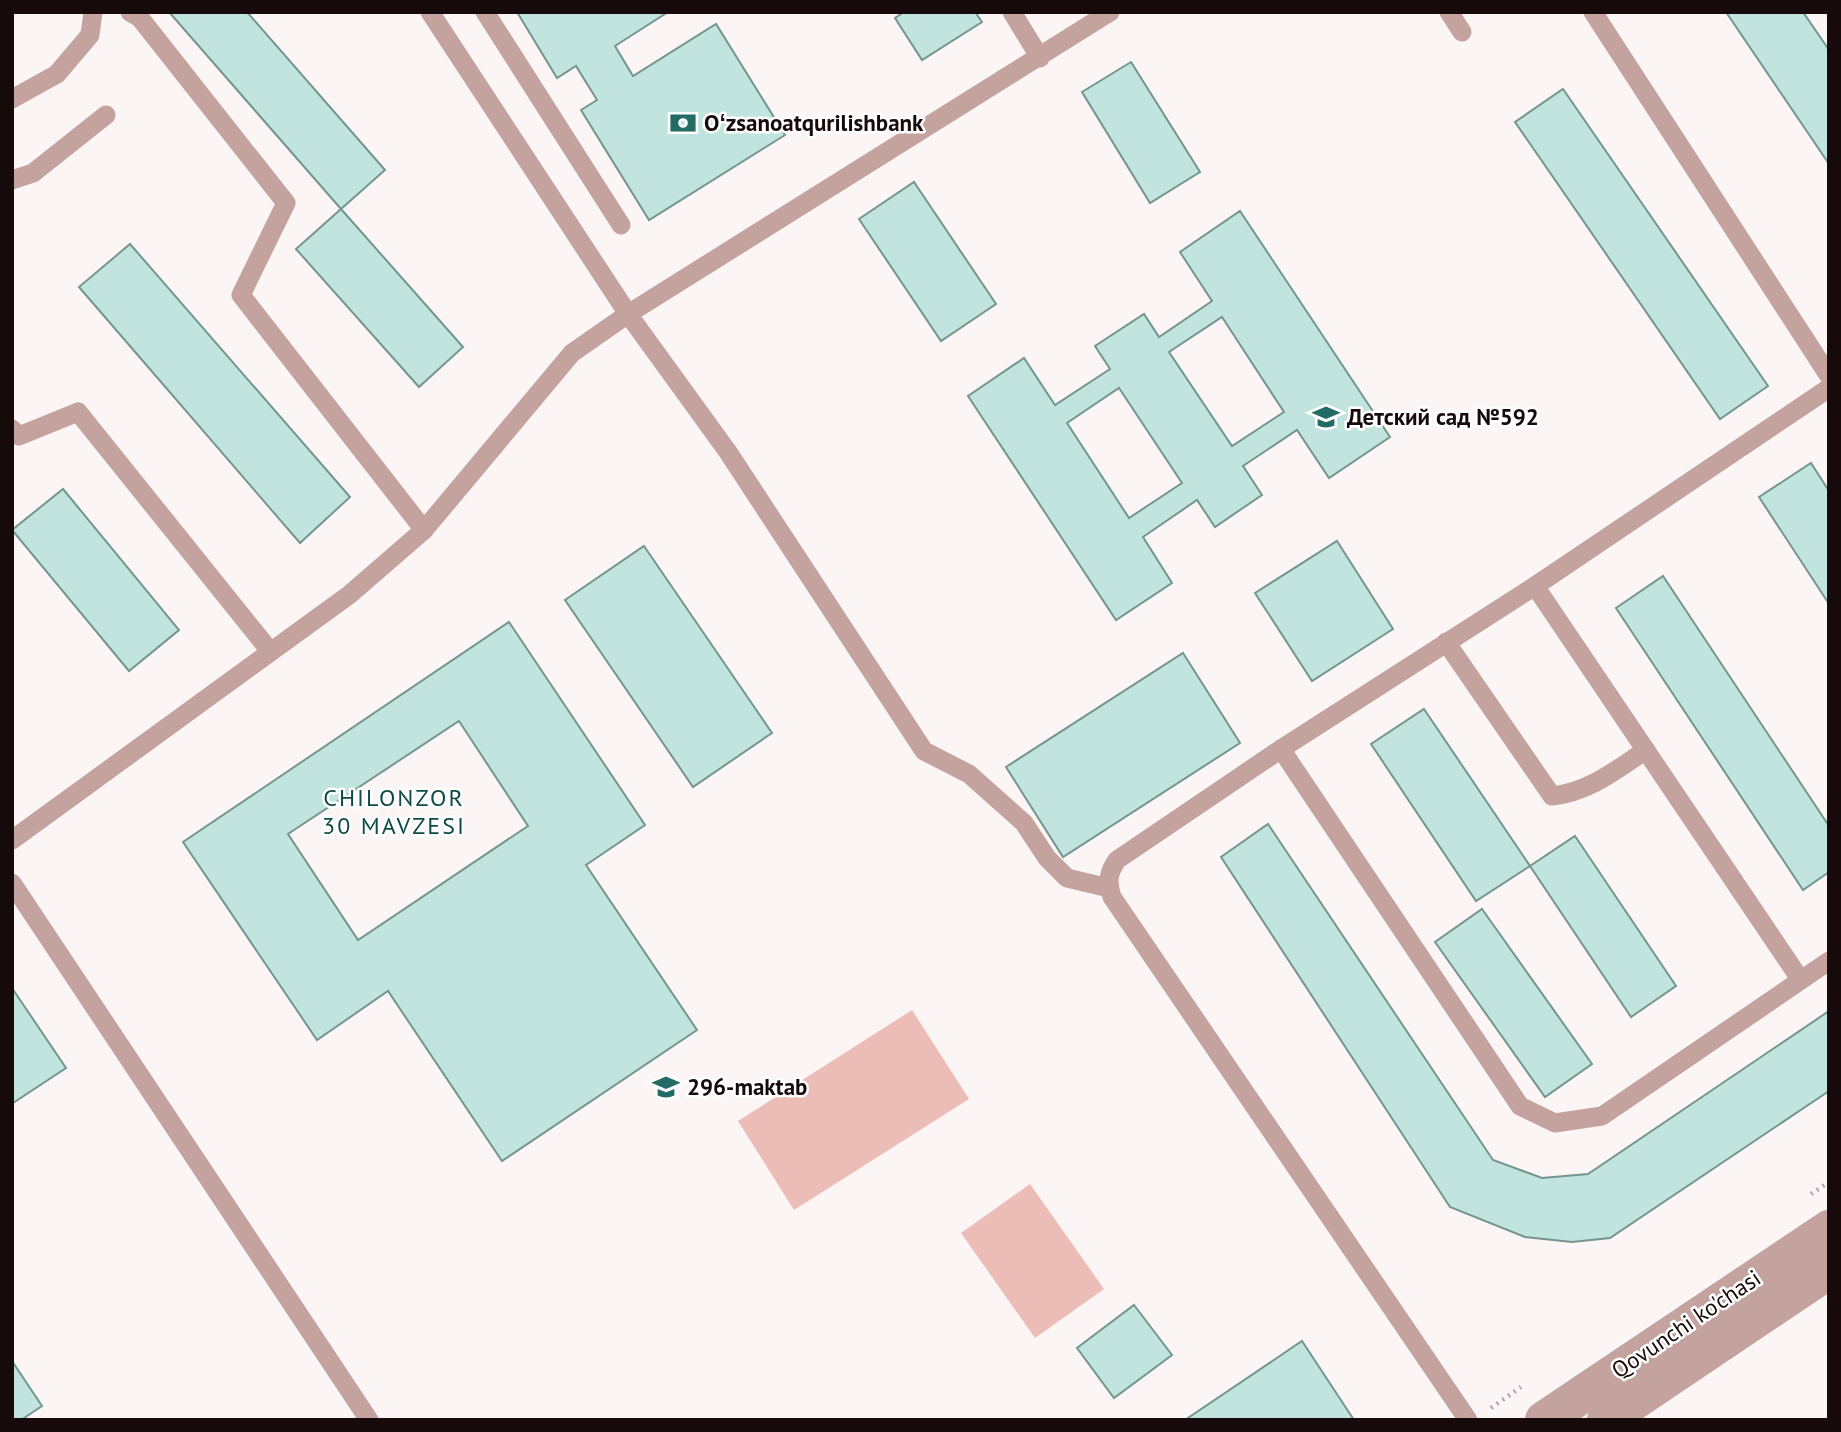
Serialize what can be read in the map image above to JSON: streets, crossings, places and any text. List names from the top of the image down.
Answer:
{
  "streets": {
    "street": ["Qovunchi ko'chasi"]
  },
  "districts": ["CHILONZOR 30 MAVZESI"],
  "places": {
    "bank": ["Oʻzsanoatqurilishbank"],
    "school or university": ["Детcкий сад №592", "296-maktab"]
  }
}
